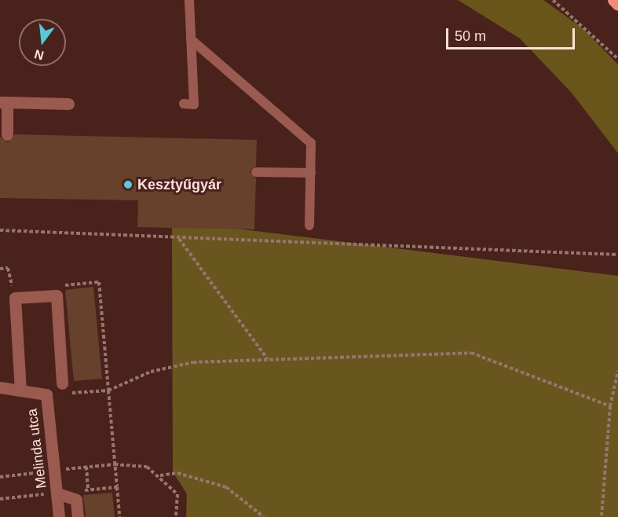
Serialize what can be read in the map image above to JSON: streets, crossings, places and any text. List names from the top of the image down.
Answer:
{
  "streets": {
    "street": ["Melinda utca"]
  },
  "places": ["Kesztyűgyár"],
  "scale_bar": "50 m",
  "north": "bottom"
}
